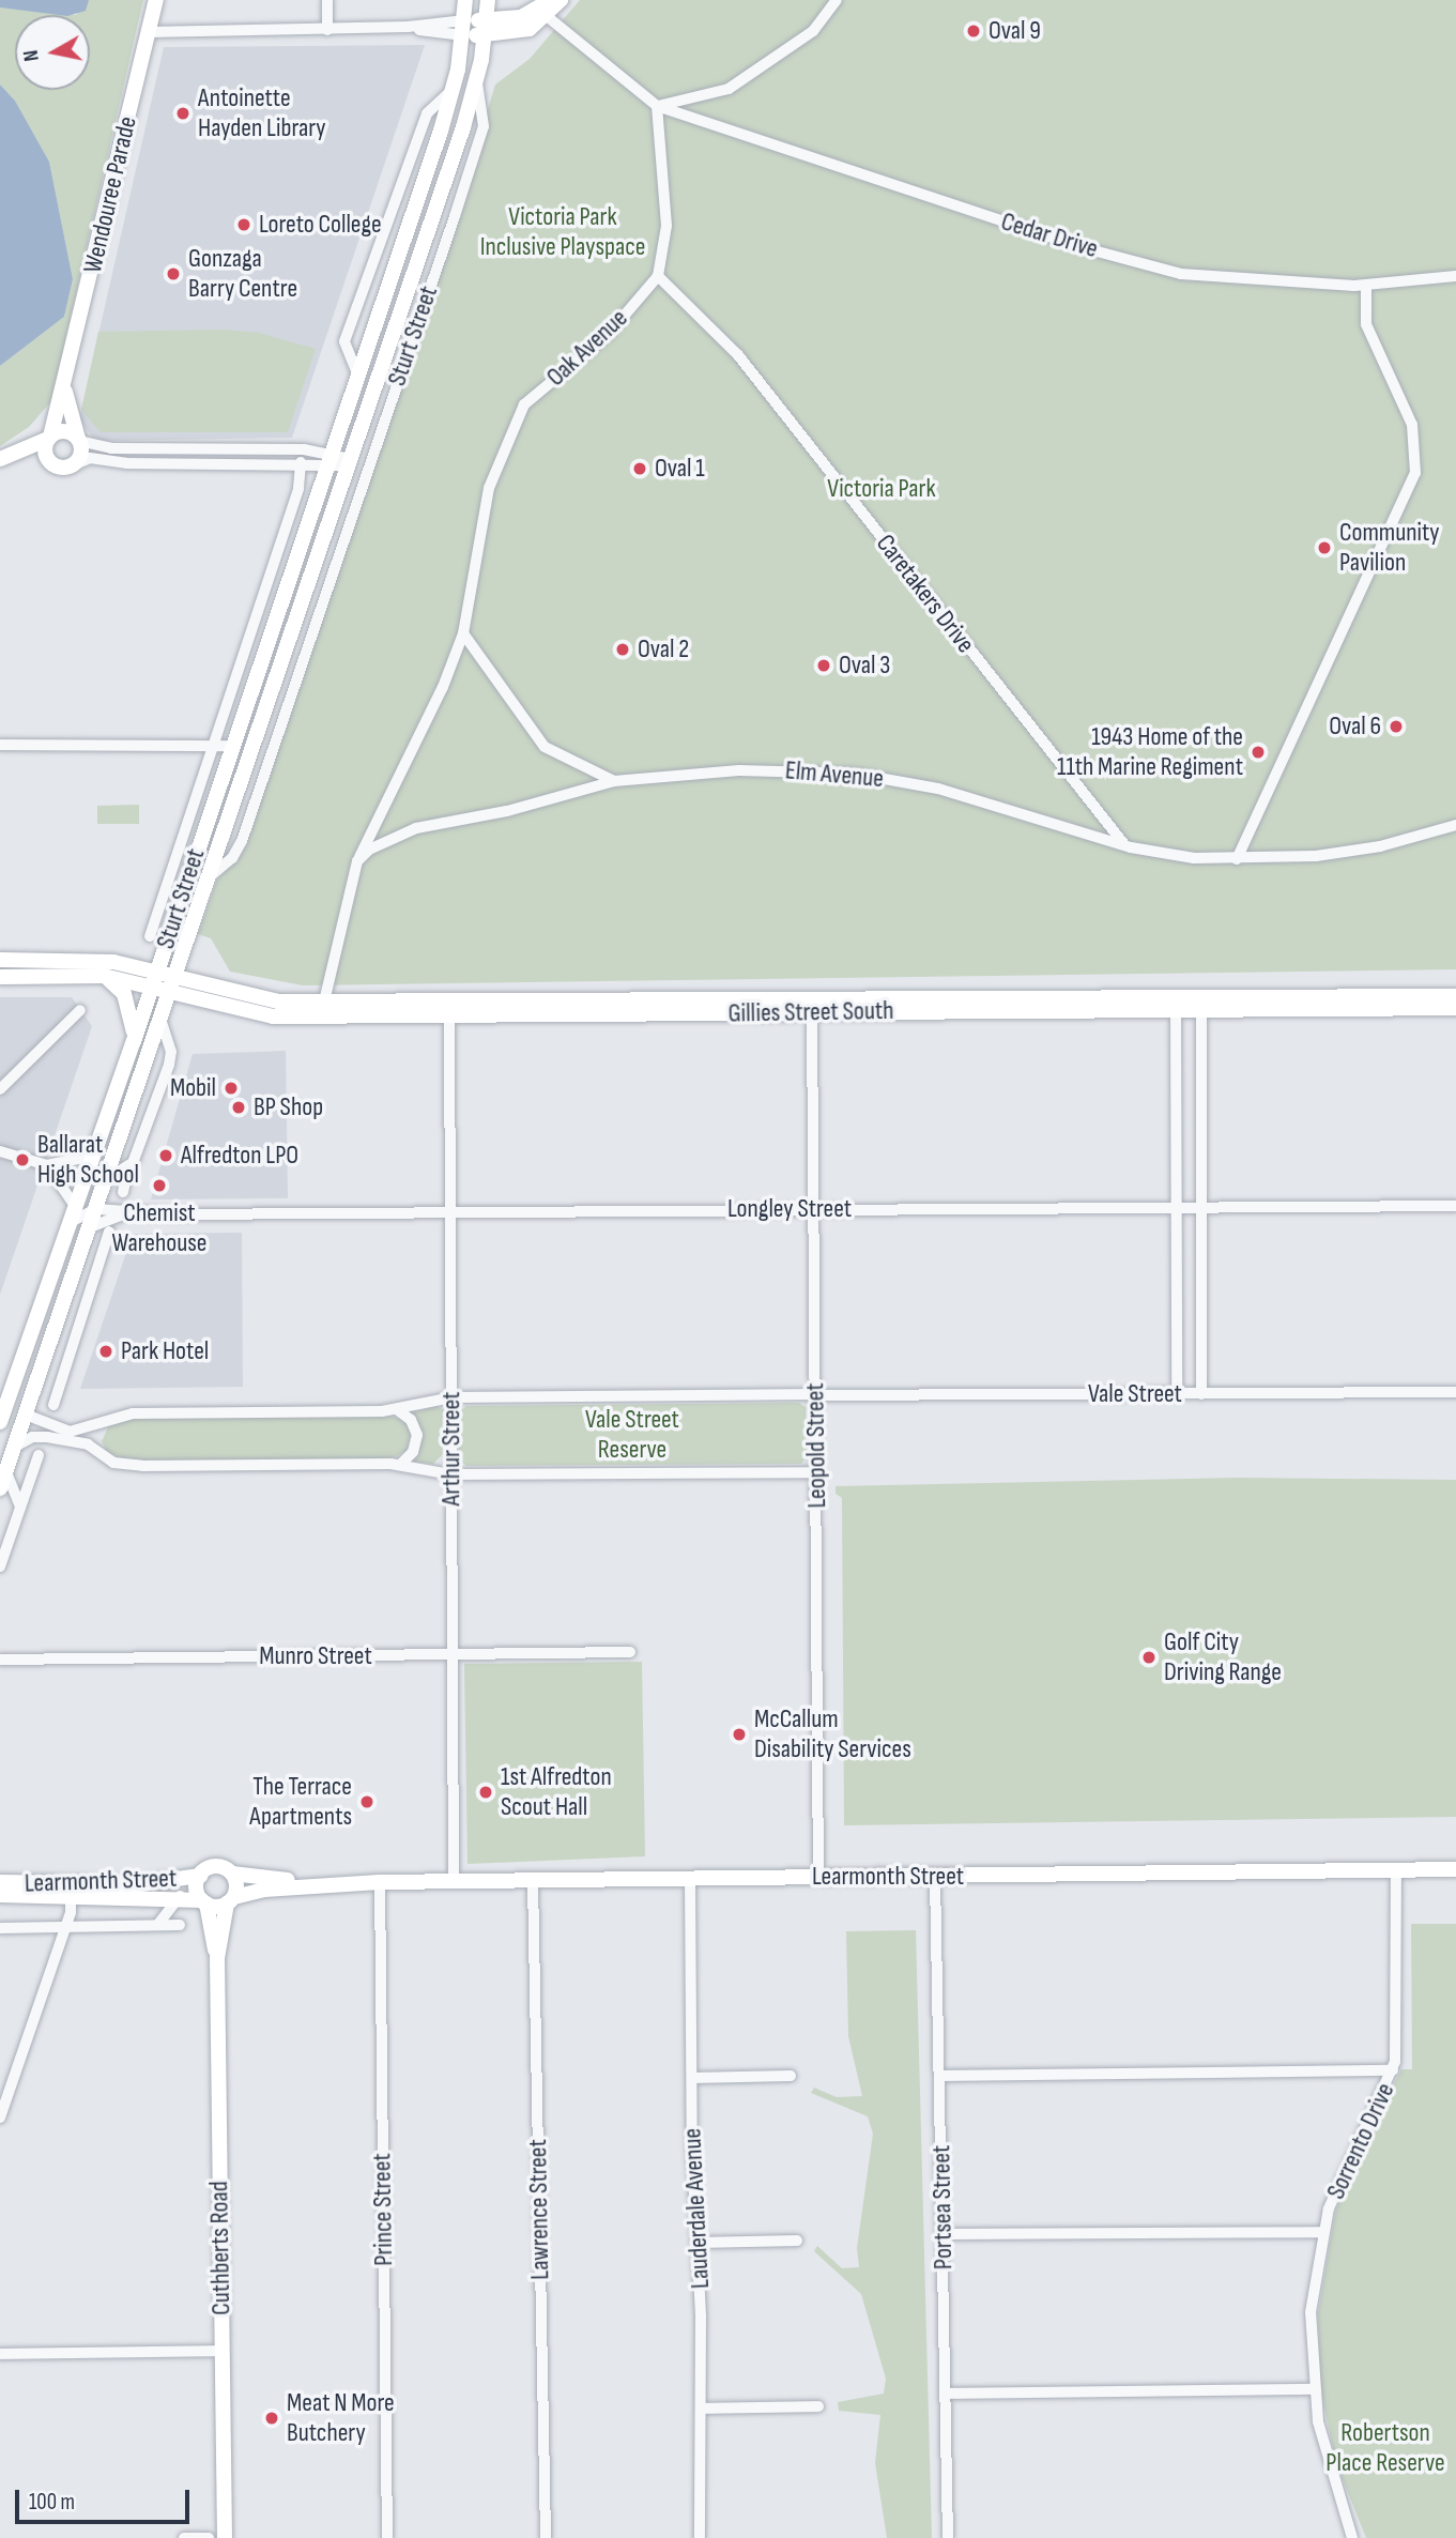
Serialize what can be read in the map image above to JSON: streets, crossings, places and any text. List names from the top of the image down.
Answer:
{
  "streets": {
    "main road": [
      "Wendouree Parade",
      "Sturt Street",
      "Gillies Street South",
      "Learmonth Street",
      "Cuthberts Road"
    ],
    "street": [
      "Cedar Drive",
      "Oak Avenue",
      "Caretakers Drive",
      "Elm Avenue",
      "Longley Street",
      "Vale Street",
      "Leopold Street",
      "Arthur Street",
      "Munro Street",
      "Sorrento Drive",
      "Portsea Street",
      "Lauderdale Avenue",
      "Prince Street",
      "Lawrence Street"
    ]
  },
  "crossings": [
    ["Sturt Street", "Gillies Street South"],
    ["Sturt Street", "Longley Street"],
    ["Sturt Street", "Vale Street"],
    ["Oak Avenue", "Caretakers Drive"],
    ["Oak Avenue", "Elm Avenue"],
    ["Caretakers Drive", "Elm Avenue"],
    ["Gillies Street South", "Leopold Street"],
    ["Gillies Street South", "Arthur Street"],
    ["Longley Street", "Leopold Street"],
    ["Longley Street", "Arthur Street"],
    ["Vale Street", "Leopold Street"],
    ["Vale Street", "Arthur Street"],
    ["Leopold Street", "Learmonth Street"],
    ["Arthur Street", "Munro Street"],
    ["Arthur Street", "Learmonth Street"],
    ["Learmonth Street", "Sorrento Drive"],
    ["Learmonth Street", "Portsea Street"],
    ["Learmonth Street", "Lauderdale Avenue"],
    ["Learmonth Street", "Prince Street"],
    ["Learmonth Street", "Lawrence Street"],
    ["Learmonth Street", "Cuthberts Road"]
  ],
  "parks": [
    "Victoria Park Inclusive Playspace",
    "Victoria Park",
    "Vale Street Reserve",
    "Robertson Place Reserve"
  ],
  "places": [
    "Oval 9",
    "Antoinette Hayden Library",
    "Loreto College",
    "Gonzaga Barry Centre",
    "Oval 1",
    "Community Pavilion",
    "Oval 2",
    "Oval 3",
    "Oval 6",
    "1943 Home of the 11th Marine Regiment",
    "Mobil",
    "BP Shop",
    "Alfredton LPO",
    "Ballarat High School",
    "Chemist Warehouse",
    "Park Hotel",
    "Golf City Driving Range",
    "McCallum Disability Services",
    "1st Alfredton Scout Hall",
    "The Terrace Apartments",
    "Meat N More Butchery"
  ],
  "scale_bar": "100 m",
  "north": "left"
}
